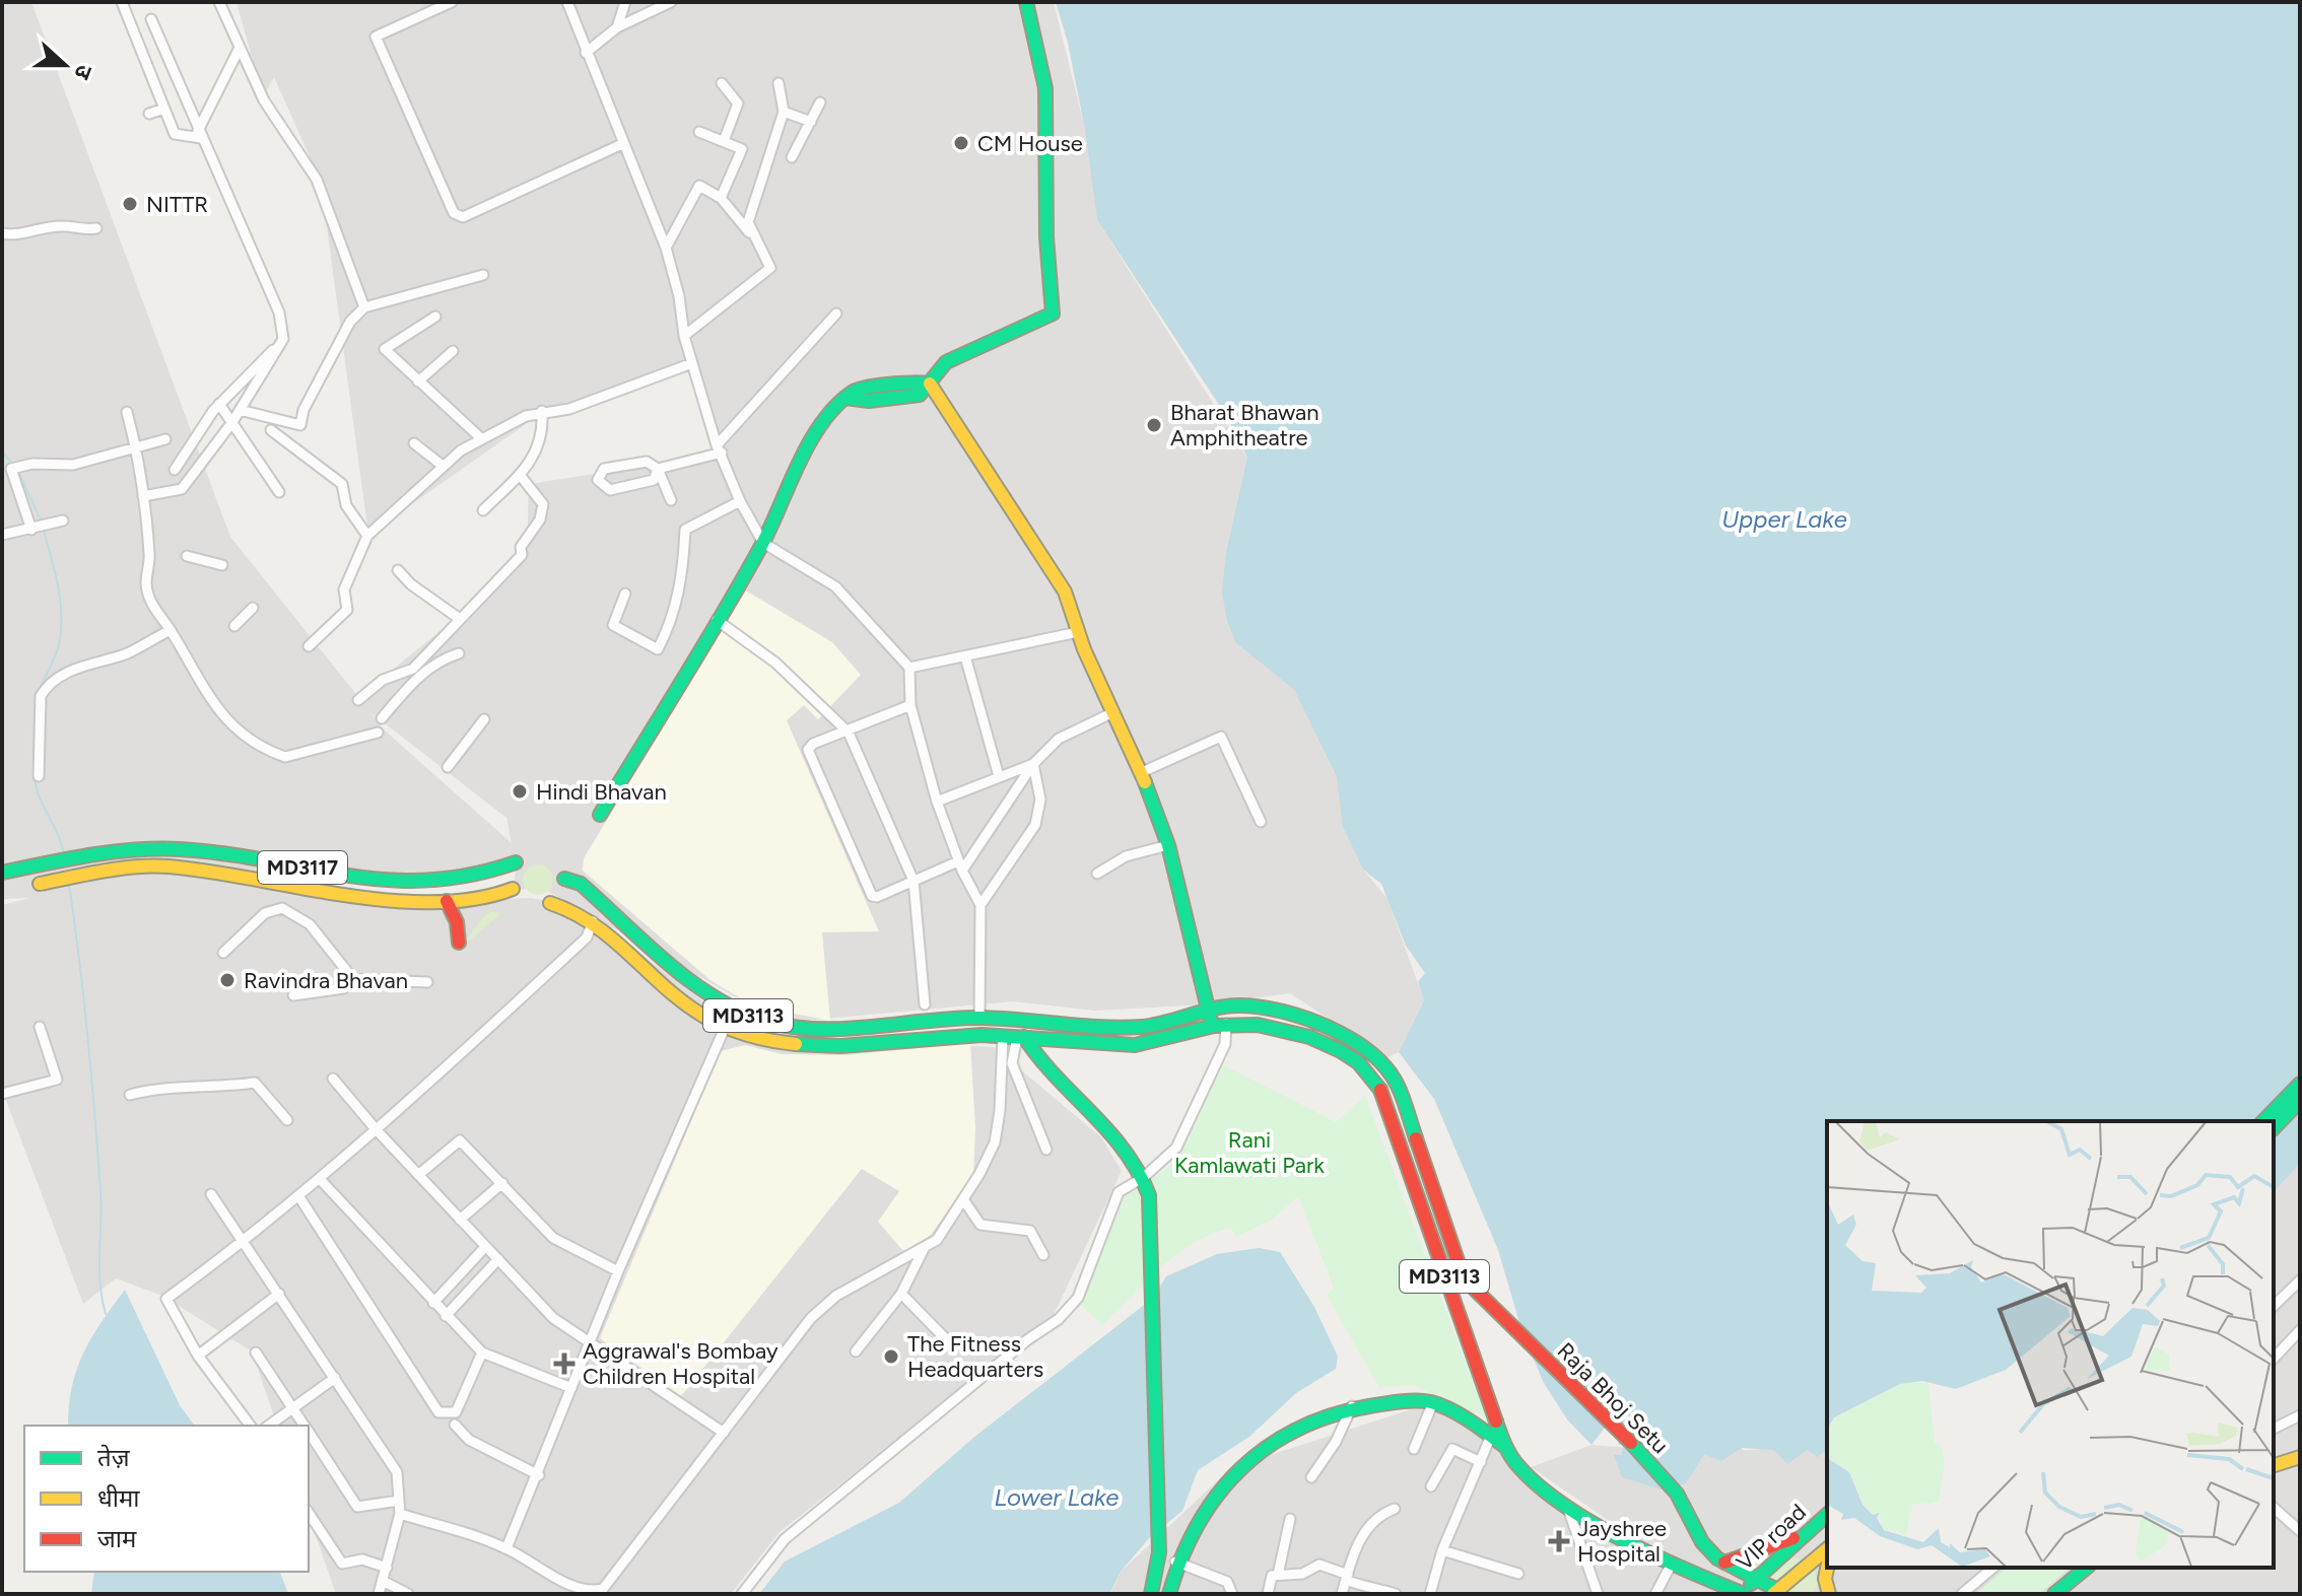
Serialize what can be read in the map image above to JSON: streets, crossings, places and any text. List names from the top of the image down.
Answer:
{
  "streets": {
    "main road": [
      "MD3117",
      "MD3113",
      "Raja Bhoj Setu",
      "VIP road"
    ]
  },
  "crossings": [
    ["MD3113", "Raja Bhoj Setu"]
  ],
  "water": ["Upper Lake", "Lower Lake"],
  "parks": ["Rani Kamlawati Park"],
  "places": {
    "other": [
      "CM House",
      "NITTR",
      "Bharat Bhawan Amphitheatre",
      "Hindi Bhavan",
      "Ravindra Bhavan",
      "The Fitness Headquarters"
    ],
    "health": ["Aggrawal's Bombay Children Hospital", "Jayshree Hospital"]
  },
  "legend": ["तेज़", "धीमा", "जाम"],
  "north": "right"
}
